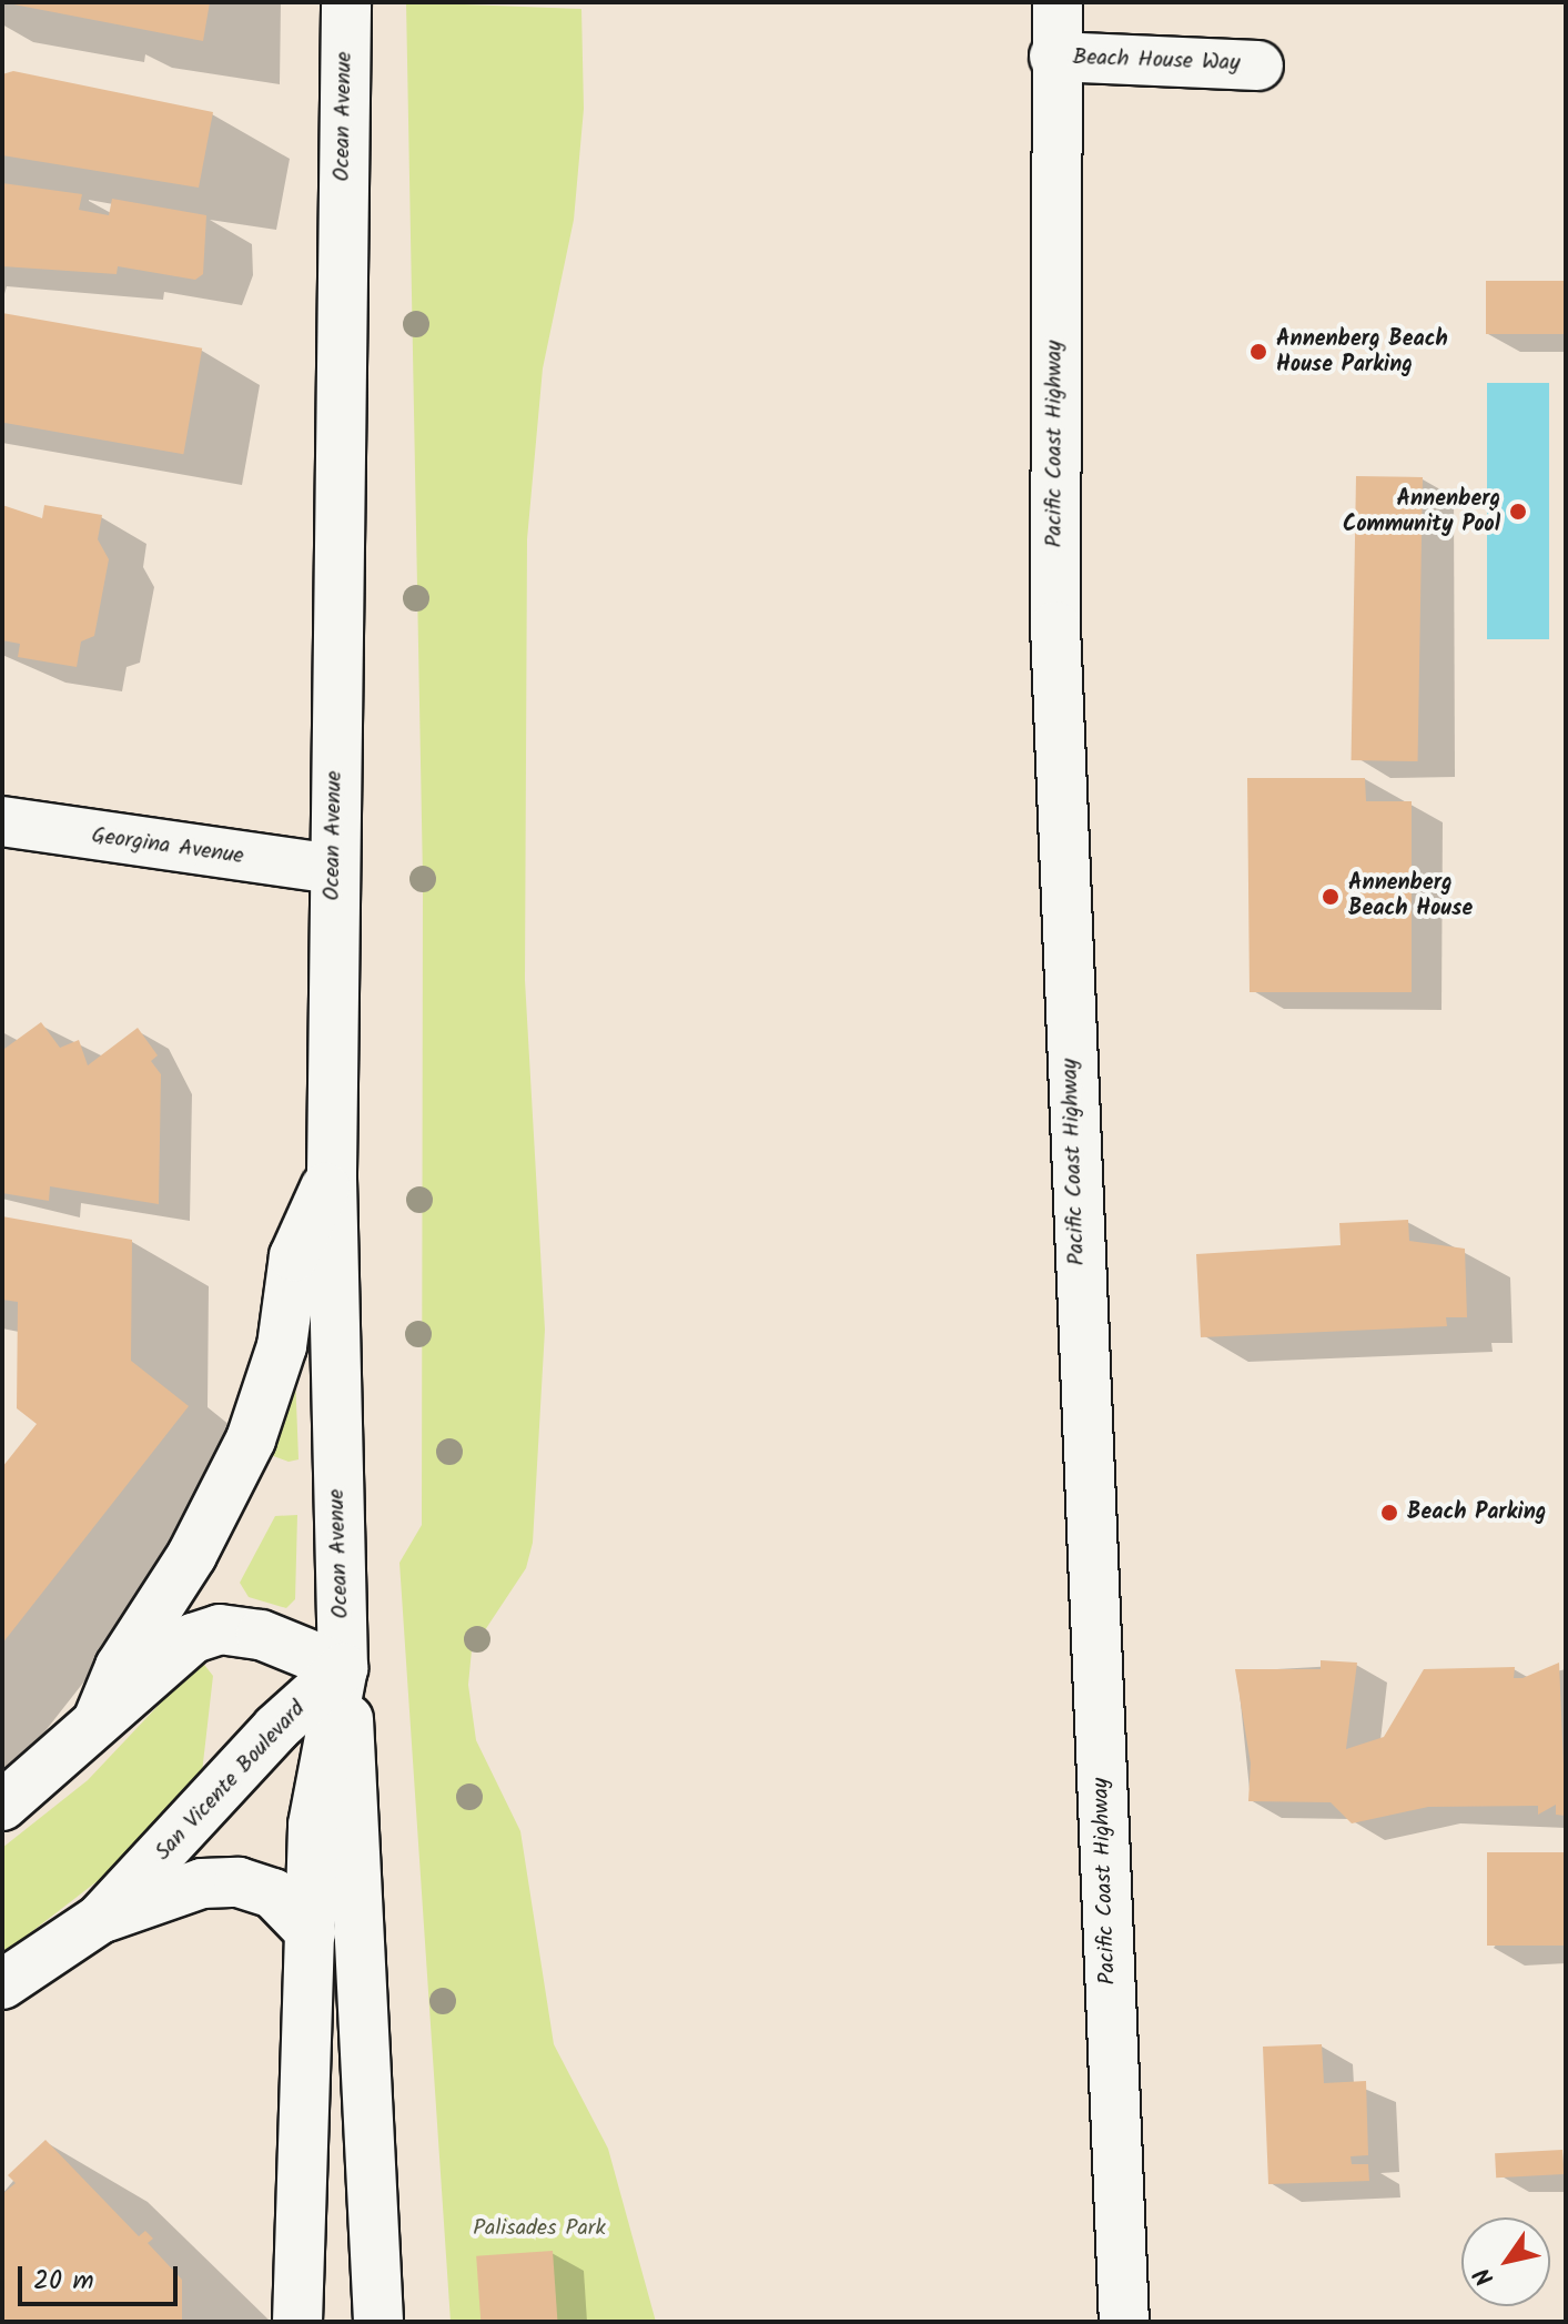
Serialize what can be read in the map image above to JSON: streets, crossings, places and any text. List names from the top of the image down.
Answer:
{
  "streets": {
    "main road": [
      "Beach House Way",
      "Ocean Avenue",
      "Pacific Coast Highway",
      "Georgina Avenue",
      "San Vicente Boulevard"
    ]
  },
  "crossings": [
    ["Beach House Way", "Pacific Coast Highway"],
    ["Ocean Avenue", "Georgina Avenue"],
    ["Ocean Avenue", "San Vicente Boulevard"]
  ],
  "parks": ["Palisades Park"],
  "places": [
    "Annenberg Beach House Parking",
    "Annenberg Community Pool",
    "Annenberg Beach House",
    "Beach Parking"
  ],
  "scale_bar": "20 m",
  "north": "bottom left"
}
